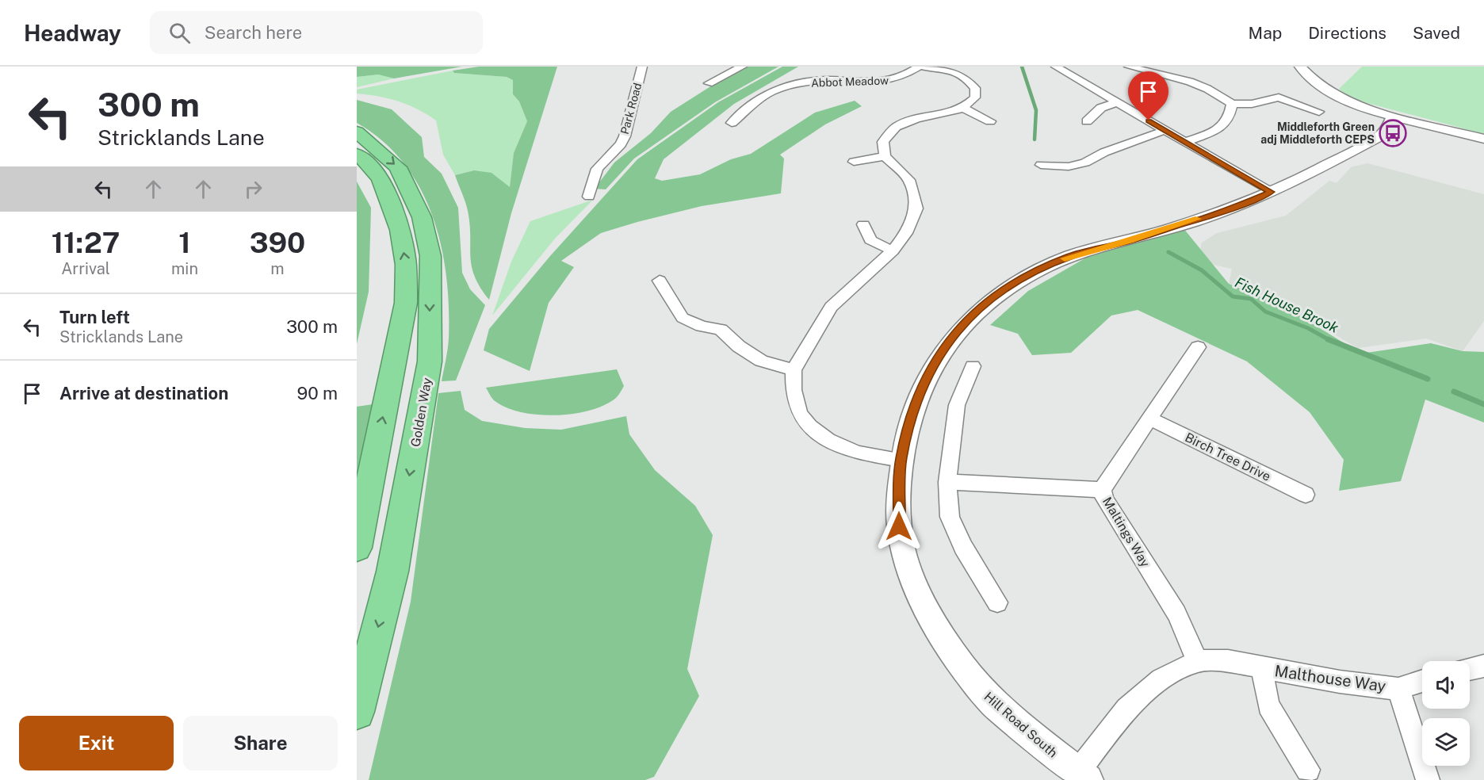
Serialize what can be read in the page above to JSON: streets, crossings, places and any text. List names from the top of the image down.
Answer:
{
  "streets": {
    "highway": ["Golden Way"],
    "street": [
      "Abbot Meadow",
      "Park Road",
      "Birch Tree Drive",
      "Maltings Way",
      "Malthouse Way",
      "Hill Road South"
    ]
  },
  "crossings": [
    ["Maltings Way", "Malthouse Way"],
    ["Malthouse Way", "Hill Road South"]
  ],
  "water": ["Fish House Brook"],
  "places": {
    "bus stop": ["Middleforth Green adj Middleforth CEPS"]
  },
  "page": {
    "header": "Headway",
    "search": "Search here",
    "nav": ["Map", "Directions", "Saved"],
    "turn": ["300 m", "Stricklands Lane"],
    "eta": [
      "11:27",
      "Arrival",
      "1",
      "min",
      "390",
      "m"
    ],
    "list": [
      {
        "name": "Turn left",
        "note": "Stricklands Lane",
        "value": "300 m"
      },
      {
        "name": "Arrive at destination",
        "value": "90 m"
      }
    ],
    "buttons": ["Exit", "Share"]
  }
}
